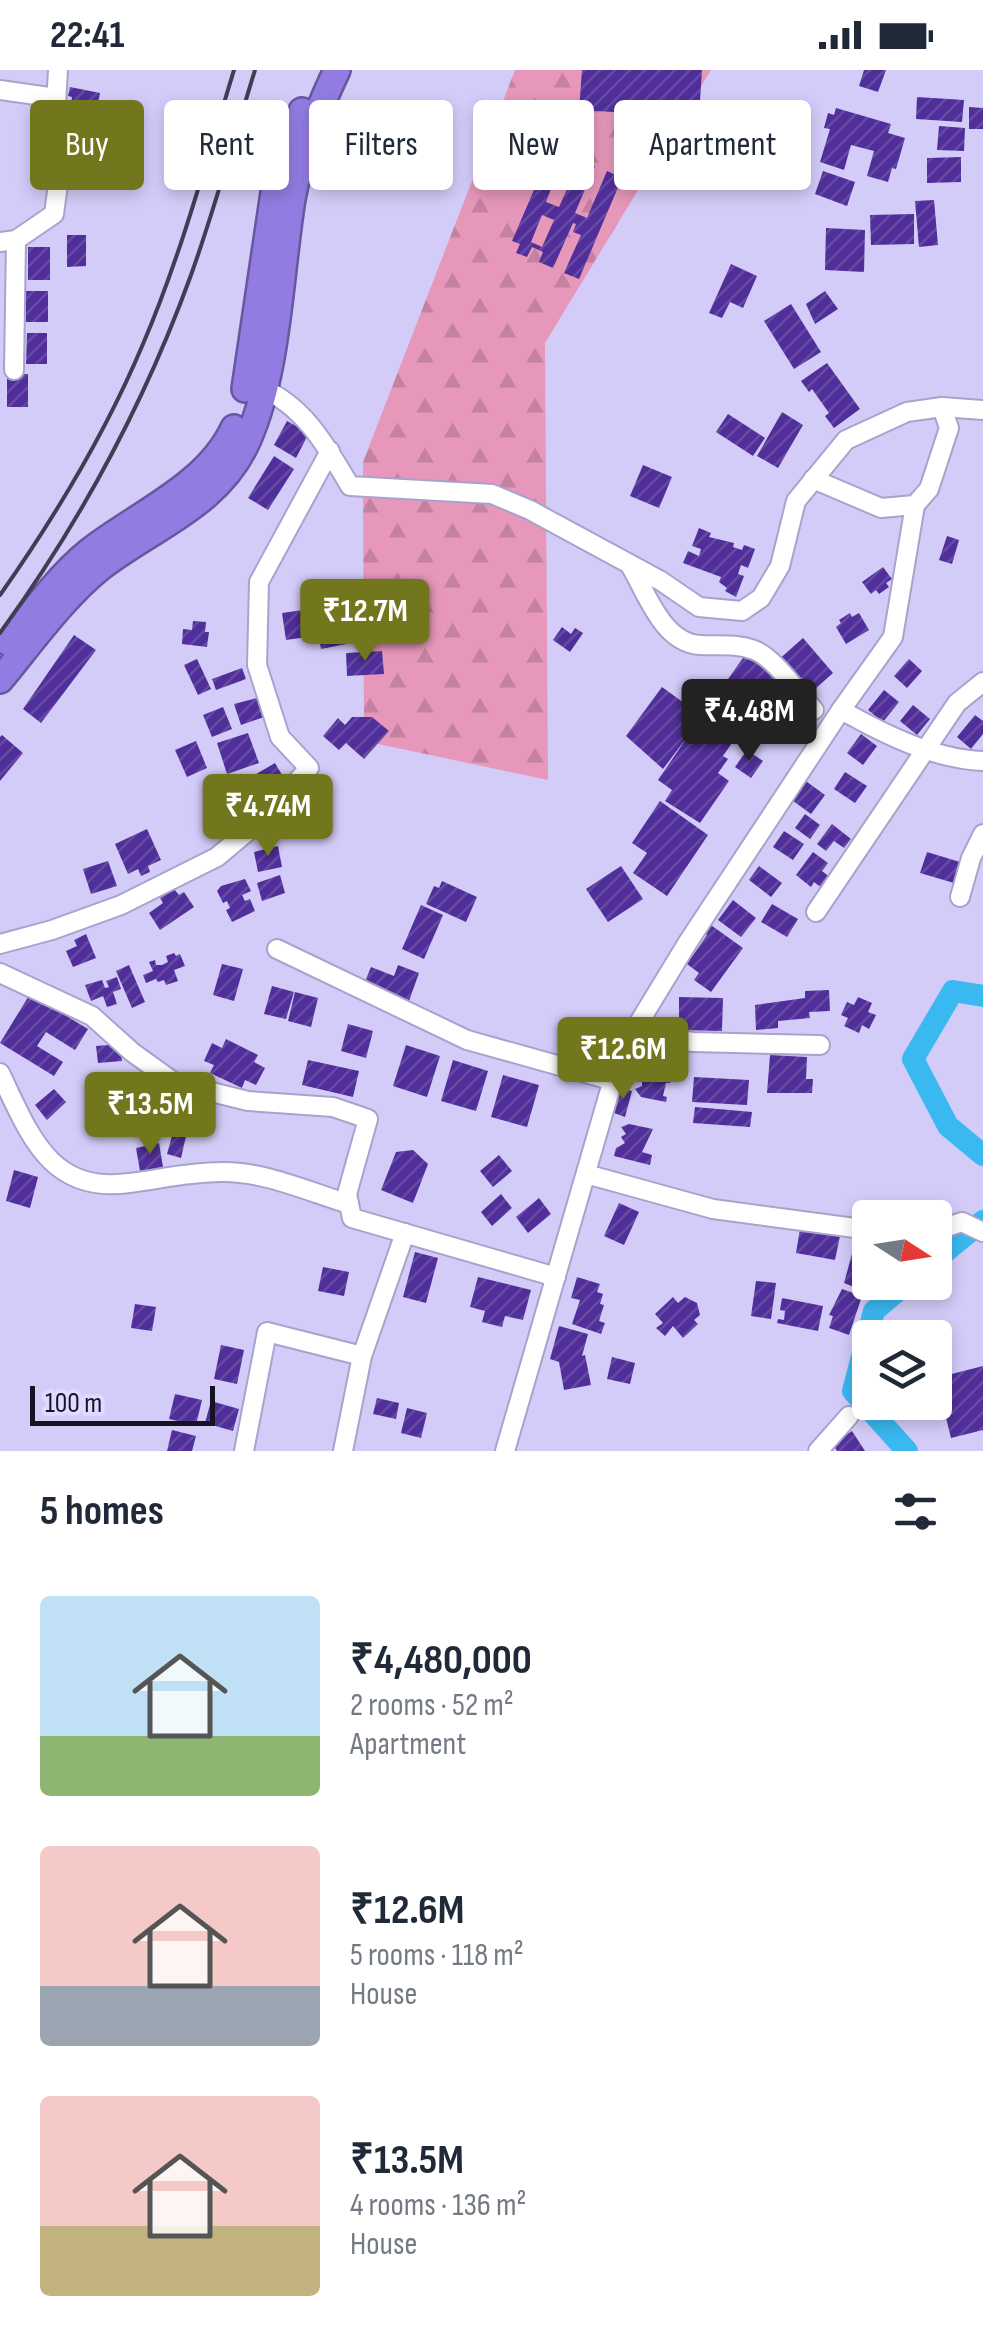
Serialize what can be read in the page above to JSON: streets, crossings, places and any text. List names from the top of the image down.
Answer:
{
  "scale_bar": "100 m",
  "north": "right",
  "page": {
    "status": "22:41",
    "chip": [
      "Buy",
      "Rent",
      "Filters",
      "New",
      "Apartment"
    ],
    "price": [
      "₹12.7M",
      "₹4.48M",
      "₹4.74M",
      "₹12.6M",
      "₹13.5M"
    ],
    "scale": "100 m",
    "heading": "5 homes",
    "list": [
      {
        "name": "₹4,480,000",
        "note": "2 rooms · 52 m² · Apartment"
      },
      {
        "name": "₹12.6M",
        "note": "5 rooms · 118 m² · House"
      },
      {
        "name": "₹13.5M",
        "note": "4 rooms · 136 m² · House"
      }
    ]
  }
}
